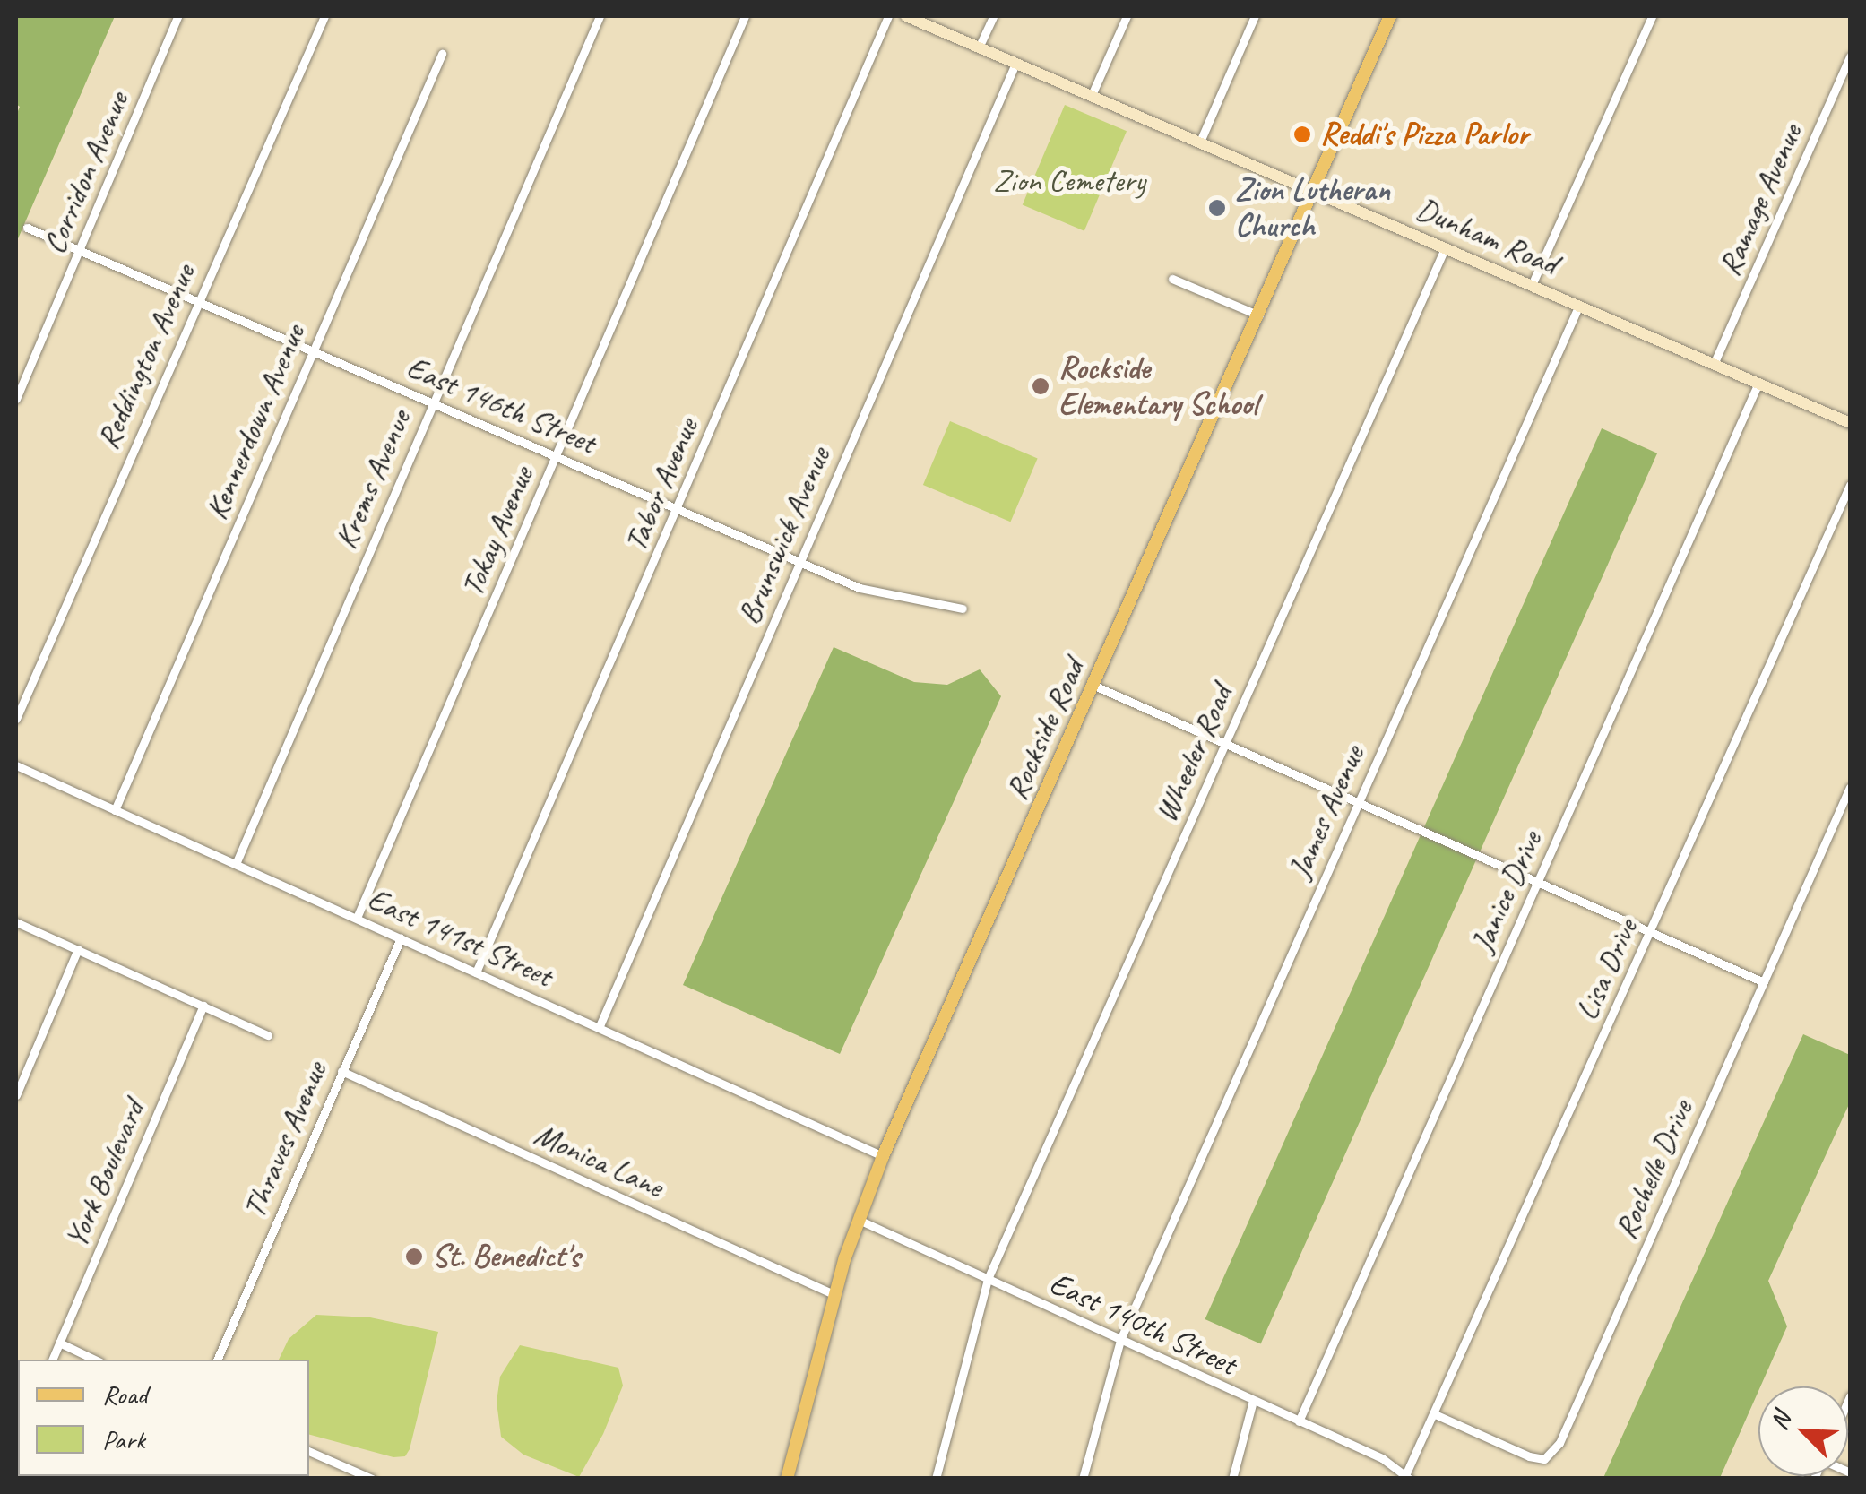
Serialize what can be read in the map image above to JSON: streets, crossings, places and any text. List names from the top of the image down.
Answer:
{
  "streets": {
    "main road": ["Rockside Road"],
    "street": [
      "Corridon Avenue",
      "Ramage Avenue",
      "Dunham Road",
      "Reddington Avenue",
      "East 146th Street",
      "Kennerdown Avenue",
      "Krems Avenue",
      "Tabor Avenue",
      "Tokay Avenue",
      "Brunswick Avenue",
      "Wheeler Road",
      "James Avenue",
      "Janice Drive",
      "East 141st Street",
      "Lisa Drive",
      "Thraves Avenue",
      "Monica Lane",
      "Rochelle Drive",
      "York Boulevard",
      "East 140th Street"
    ]
  },
  "crossings": [
    ["Corridon Avenue", "East 146th Street"],
    ["Ramage Avenue", "Dunham Road"],
    ["Dunham Road", "Brunswick Avenue"],
    ["Dunham Road", "Rockside Road"],
    ["Dunham Road", "Wheeler Road"],
    ["Dunham Road", "James Avenue"],
    ["Dunham Road", "Janice Drive"],
    ["Reddington Avenue", "East 146th Street"],
    ["East 146th Street", "Kennerdown Avenue"],
    ["East 146th Street", "Krems Avenue"],
    ["East 146th Street", "Tabor Avenue"],
    ["East 146th Street", "Tokay Avenue"],
    ["East 146th Street", "Brunswick Avenue"],
    ["Kennerdown Avenue", "East 141st Street"],
    ["Krems Avenue", "East 141st Street"],
    ["Tabor Avenue", "East 141st Street"],
    ["Tokay Avenue", "East 141st Street"],
    ["Brunswick Avenue", "East 141st Street"],
    ["Rockside Road", "East 141st Street"],
    ["Rockside Road", "Monica Lane"],
    ["Rockside Road", "East 140th Street"],
    ["Wheeler Road", "East 140th Street"],
    ["James Avenue", "East 140th Street"],
    ["Janice Drive", "East 140th Street"],
    ["East 141st Street", "Thraves Avenue"],
    ["Lisa Drive", "Rochelle Drive"],
    ["Lisa Drive", "East 140th Street"],
    ["Thraves Avenue", "Monica Lane"]
  ],
  "parks": ["Zion Cemetery"],
  "places": [
    "Reddi's Pizza Parlor",
    "Zion Lutheran Church",
    "Rockside Elementary School",
    "St. Benedict's"
  ],
  "legend": ["Road", "Park"],
  "north": "top left"
}
